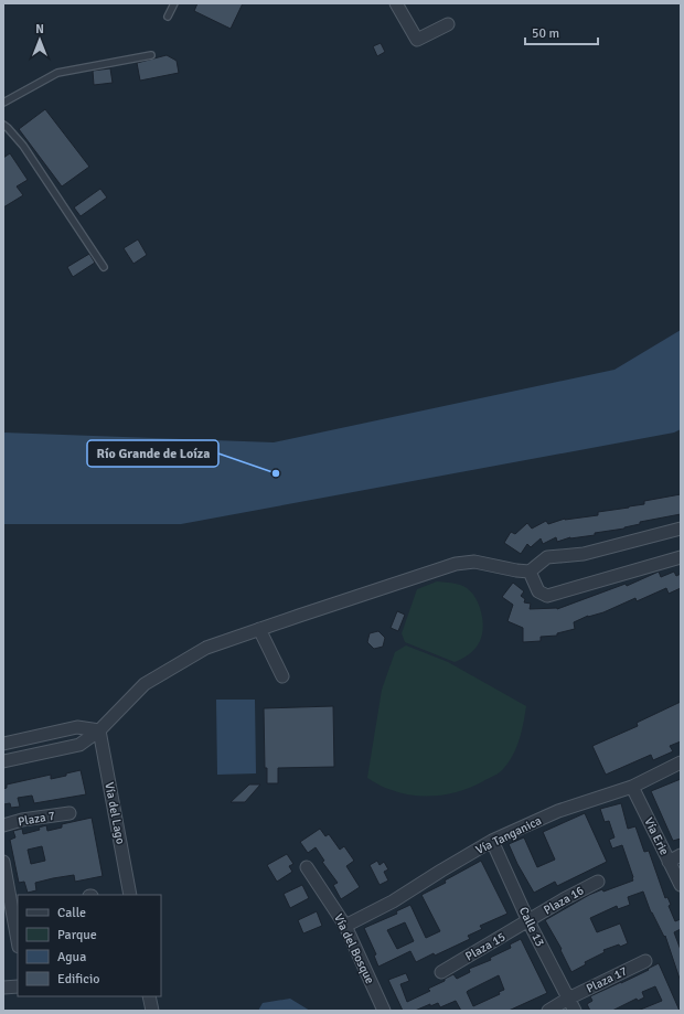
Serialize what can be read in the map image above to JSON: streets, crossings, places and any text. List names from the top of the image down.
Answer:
{
  "streets": {
    "street": [
      "Vía del Lago",
      "Plaza 7",
      "Vía Tanganica",
      "Vía Erie",
      "Plaza 16",
      "Calle 13",
      "Plaza 15",
      "Vía del Bosque",
      "Plaza 17"
    ]
  },
  "crossings": [
    ["Vía Tanganica", "Vía Erie"],
    ["Vía Tanganica", "Calle 13"],
    ["Vía Tanganica", "Vía del Bosque"],
    ["Plaza 16", "Calle 13"],
    ["Plaza 16", "Plaza 15"],
    ["Calle 13", "Plaza 15"],
    ["Calle 13", "Plaza 17"]
  ],
  "places": ["Río Grande de Loíza"],
  "legend": [
    "Calle",
    "Parque",
    "Agua",
    "Edificio"
  ],
  "scale_bar": "50 m",
  "north": "top"
}
